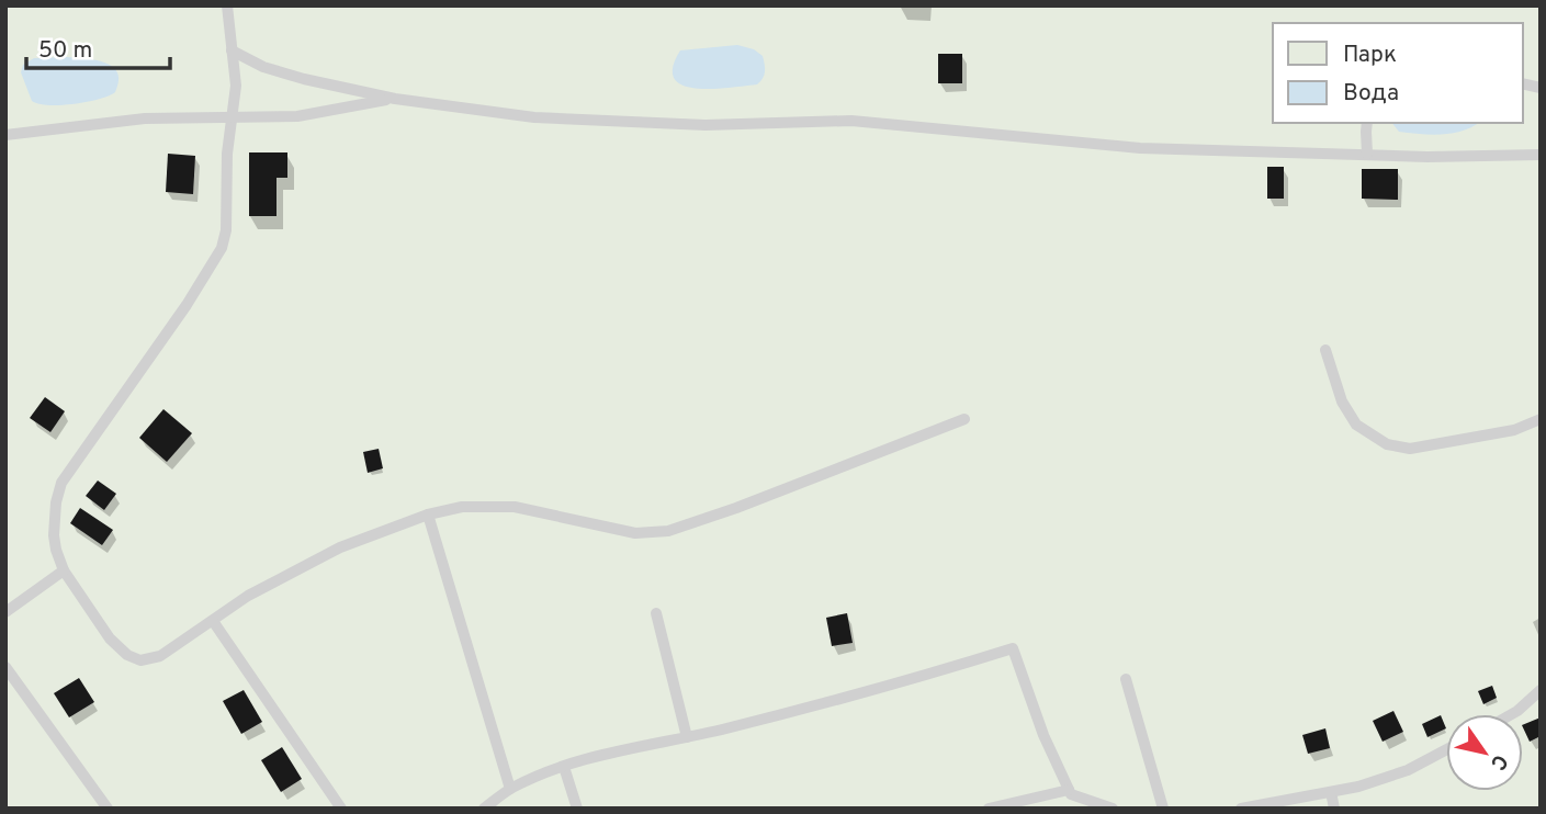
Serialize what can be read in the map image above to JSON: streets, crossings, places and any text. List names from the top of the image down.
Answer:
{
  "legend": ["Парк", "Вода"],
  "scale_bar": "50 m",
  "north": "bottom right"
}
